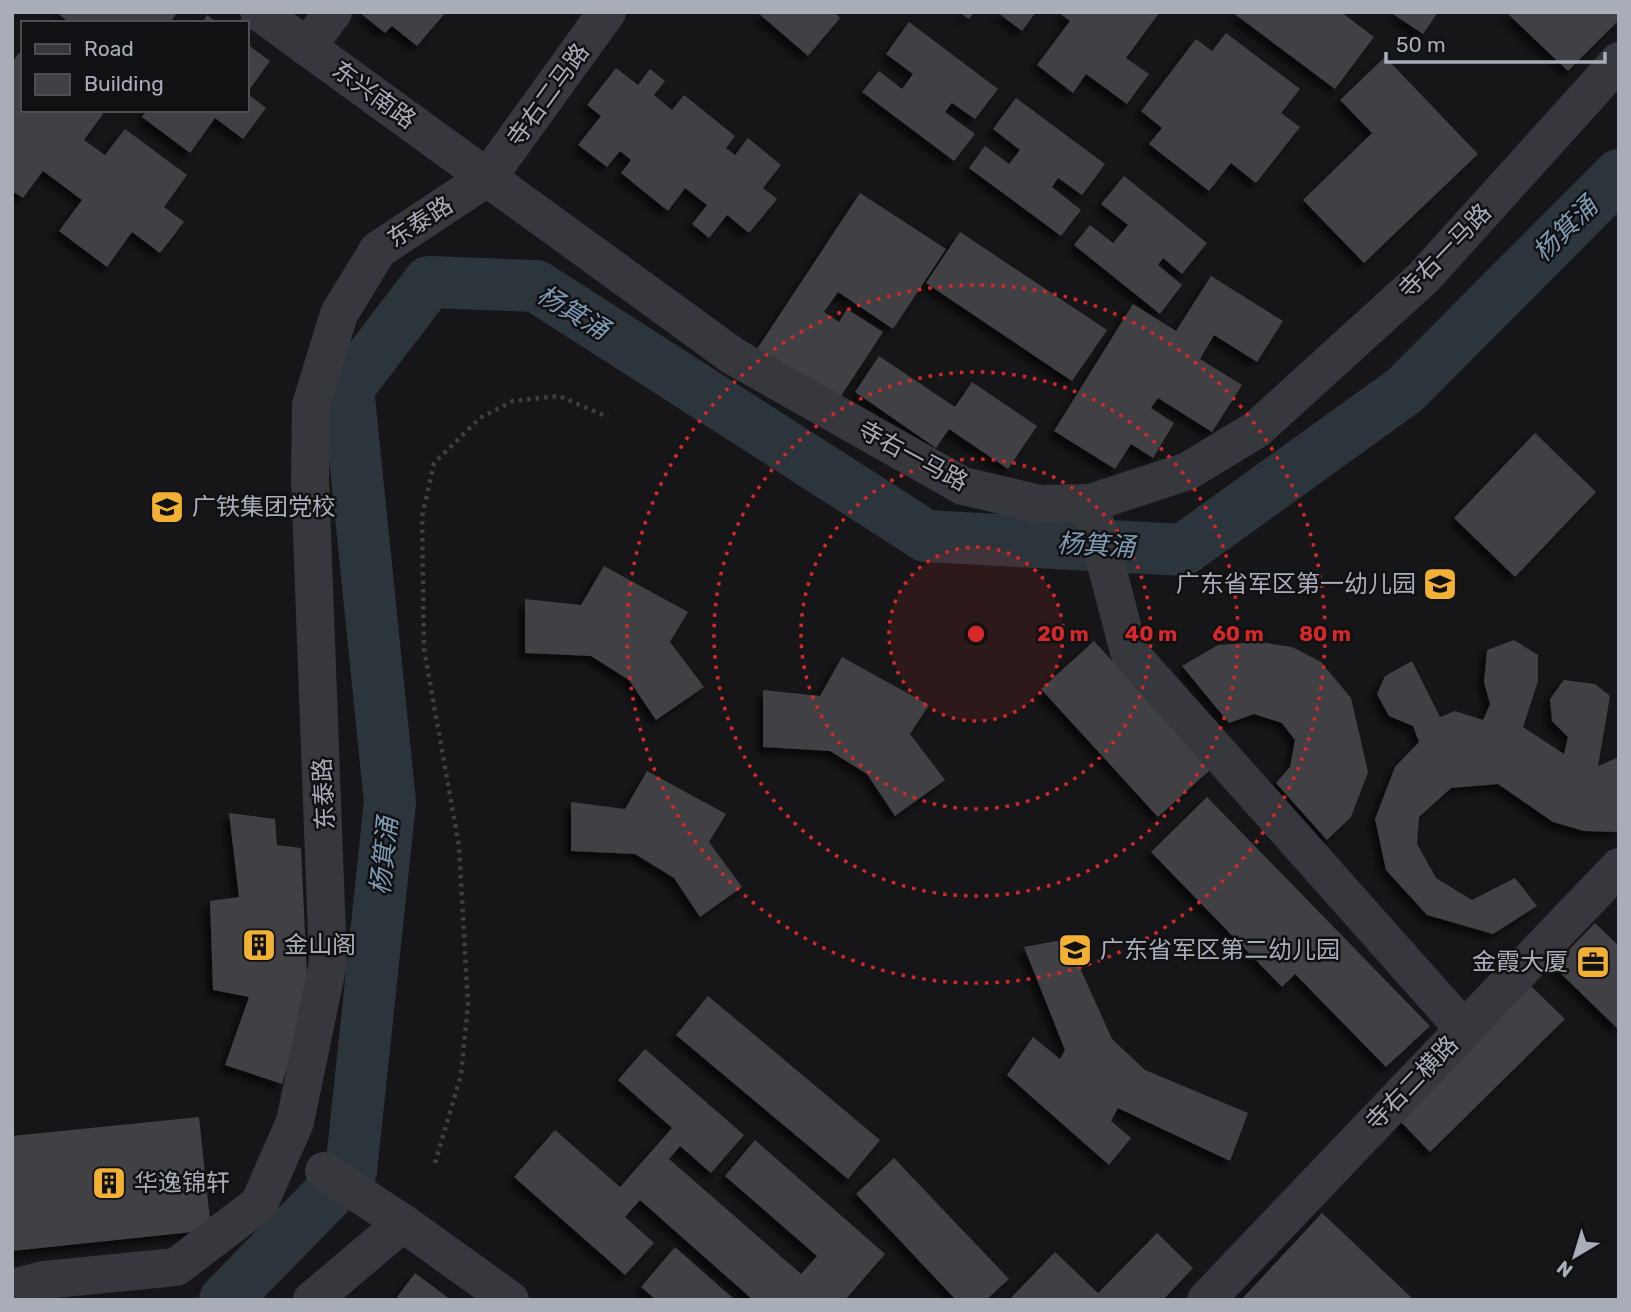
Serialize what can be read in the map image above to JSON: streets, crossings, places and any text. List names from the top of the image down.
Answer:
{
  "streets": {
    "street": [
      "东兴南路",
      "寺右二马路",
      "东泰路",
      "寺右一马路",
      "寺右二横路"
    ]
  },
  "crossings": [
    ["东兴南路", "寺右二马路"],
    ["东兴南路", "东泰路"],
    ["东兴南路", "寺右一马路"],
    ["寺右二马路", "东泰路"],
    ["寺右二马路", "寺右一马路"],
    ["东泰路", "寺右一马路"]
  ],
  "water": ["杨箕涌"],
  "places": {
    "school or university": ["广铁集团党校", "广东省军区第一幼儿园", "广东省军区第二幼儿园"],
    "building": ["金山阁", "华逸锦轩"],
    "office": ["金霞大厦"]
  },
  "legend": ["Road", "Building"],
  "scale_bar": "50 m",
  "north": "bottom left",
  "rings": [
    "20 m",
    "40 m",
    "60 m",
    "80 m"
  ]
}
